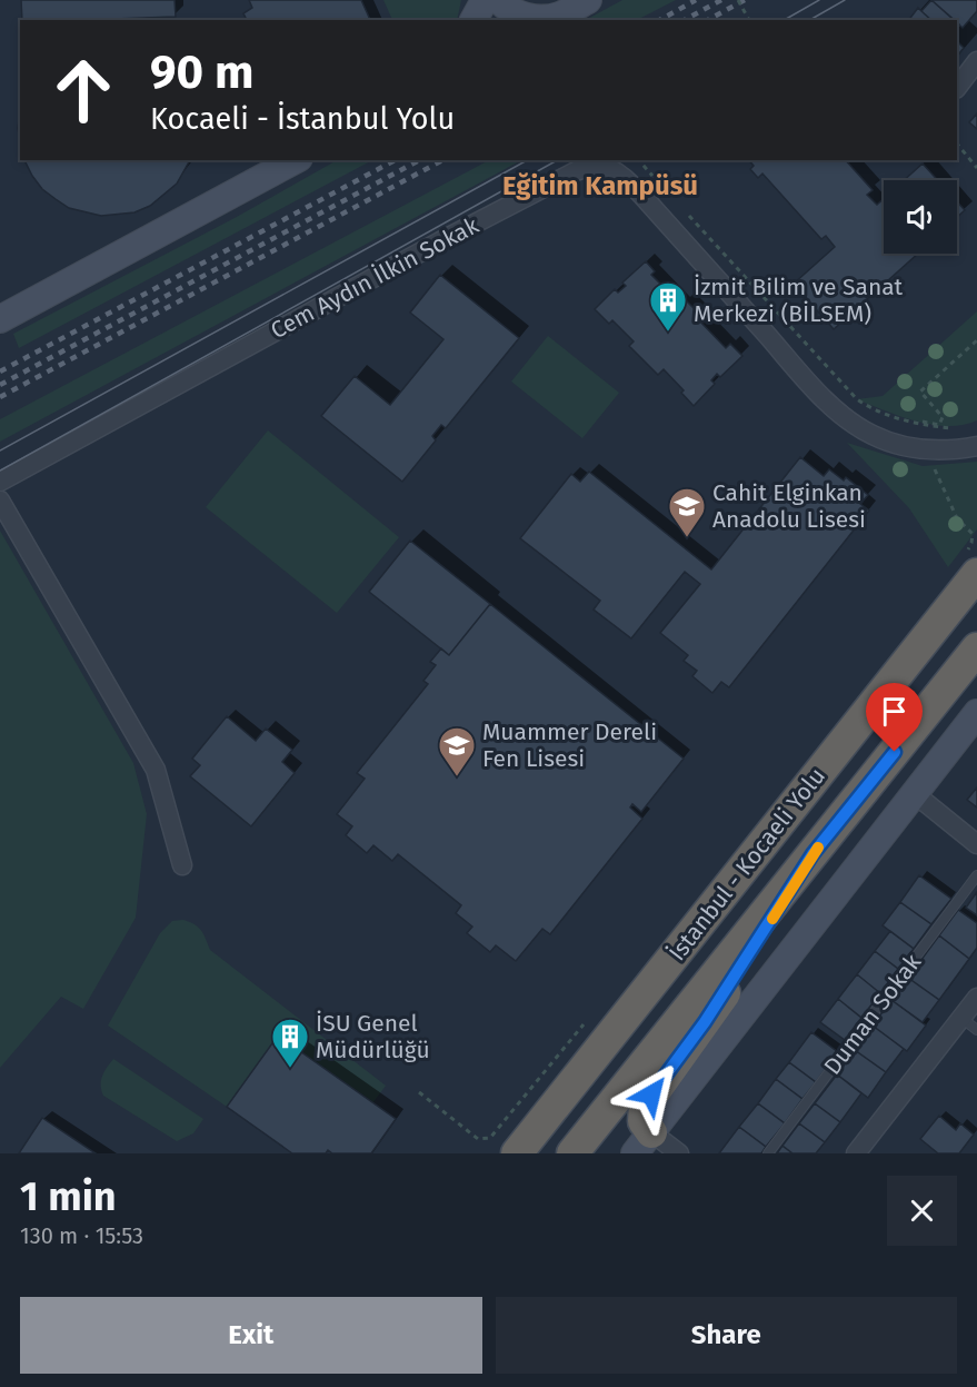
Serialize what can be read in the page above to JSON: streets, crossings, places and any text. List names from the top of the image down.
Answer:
{
  "streets": {
    "highway": ["İstanbul - Kocaeli Yolu"],
    "street": ["Cem Aydın İlkin Sokak"],
    "lane": ["Duman Sokak"]
  },
  "districts": ["Eğitim Kampüsü"],
  "places": {
    "building": ["İzmit Bilim ve Sanat Merkezi (BİLSEM)", "İSU Genel Müdürlüğü"],
    "school or university": ["Cahit Elginkan Anadolu Lisesi", "Muammer Dereli Fen Lisesi"]
  },
  "page": {
    "turn": ["90 m", "Kocaeli - İstanbul Yolu"],
    "heading": ["1 min", "130 m · 15:53"],
    "buttons": ["Exit", "Share"]
  }
}
